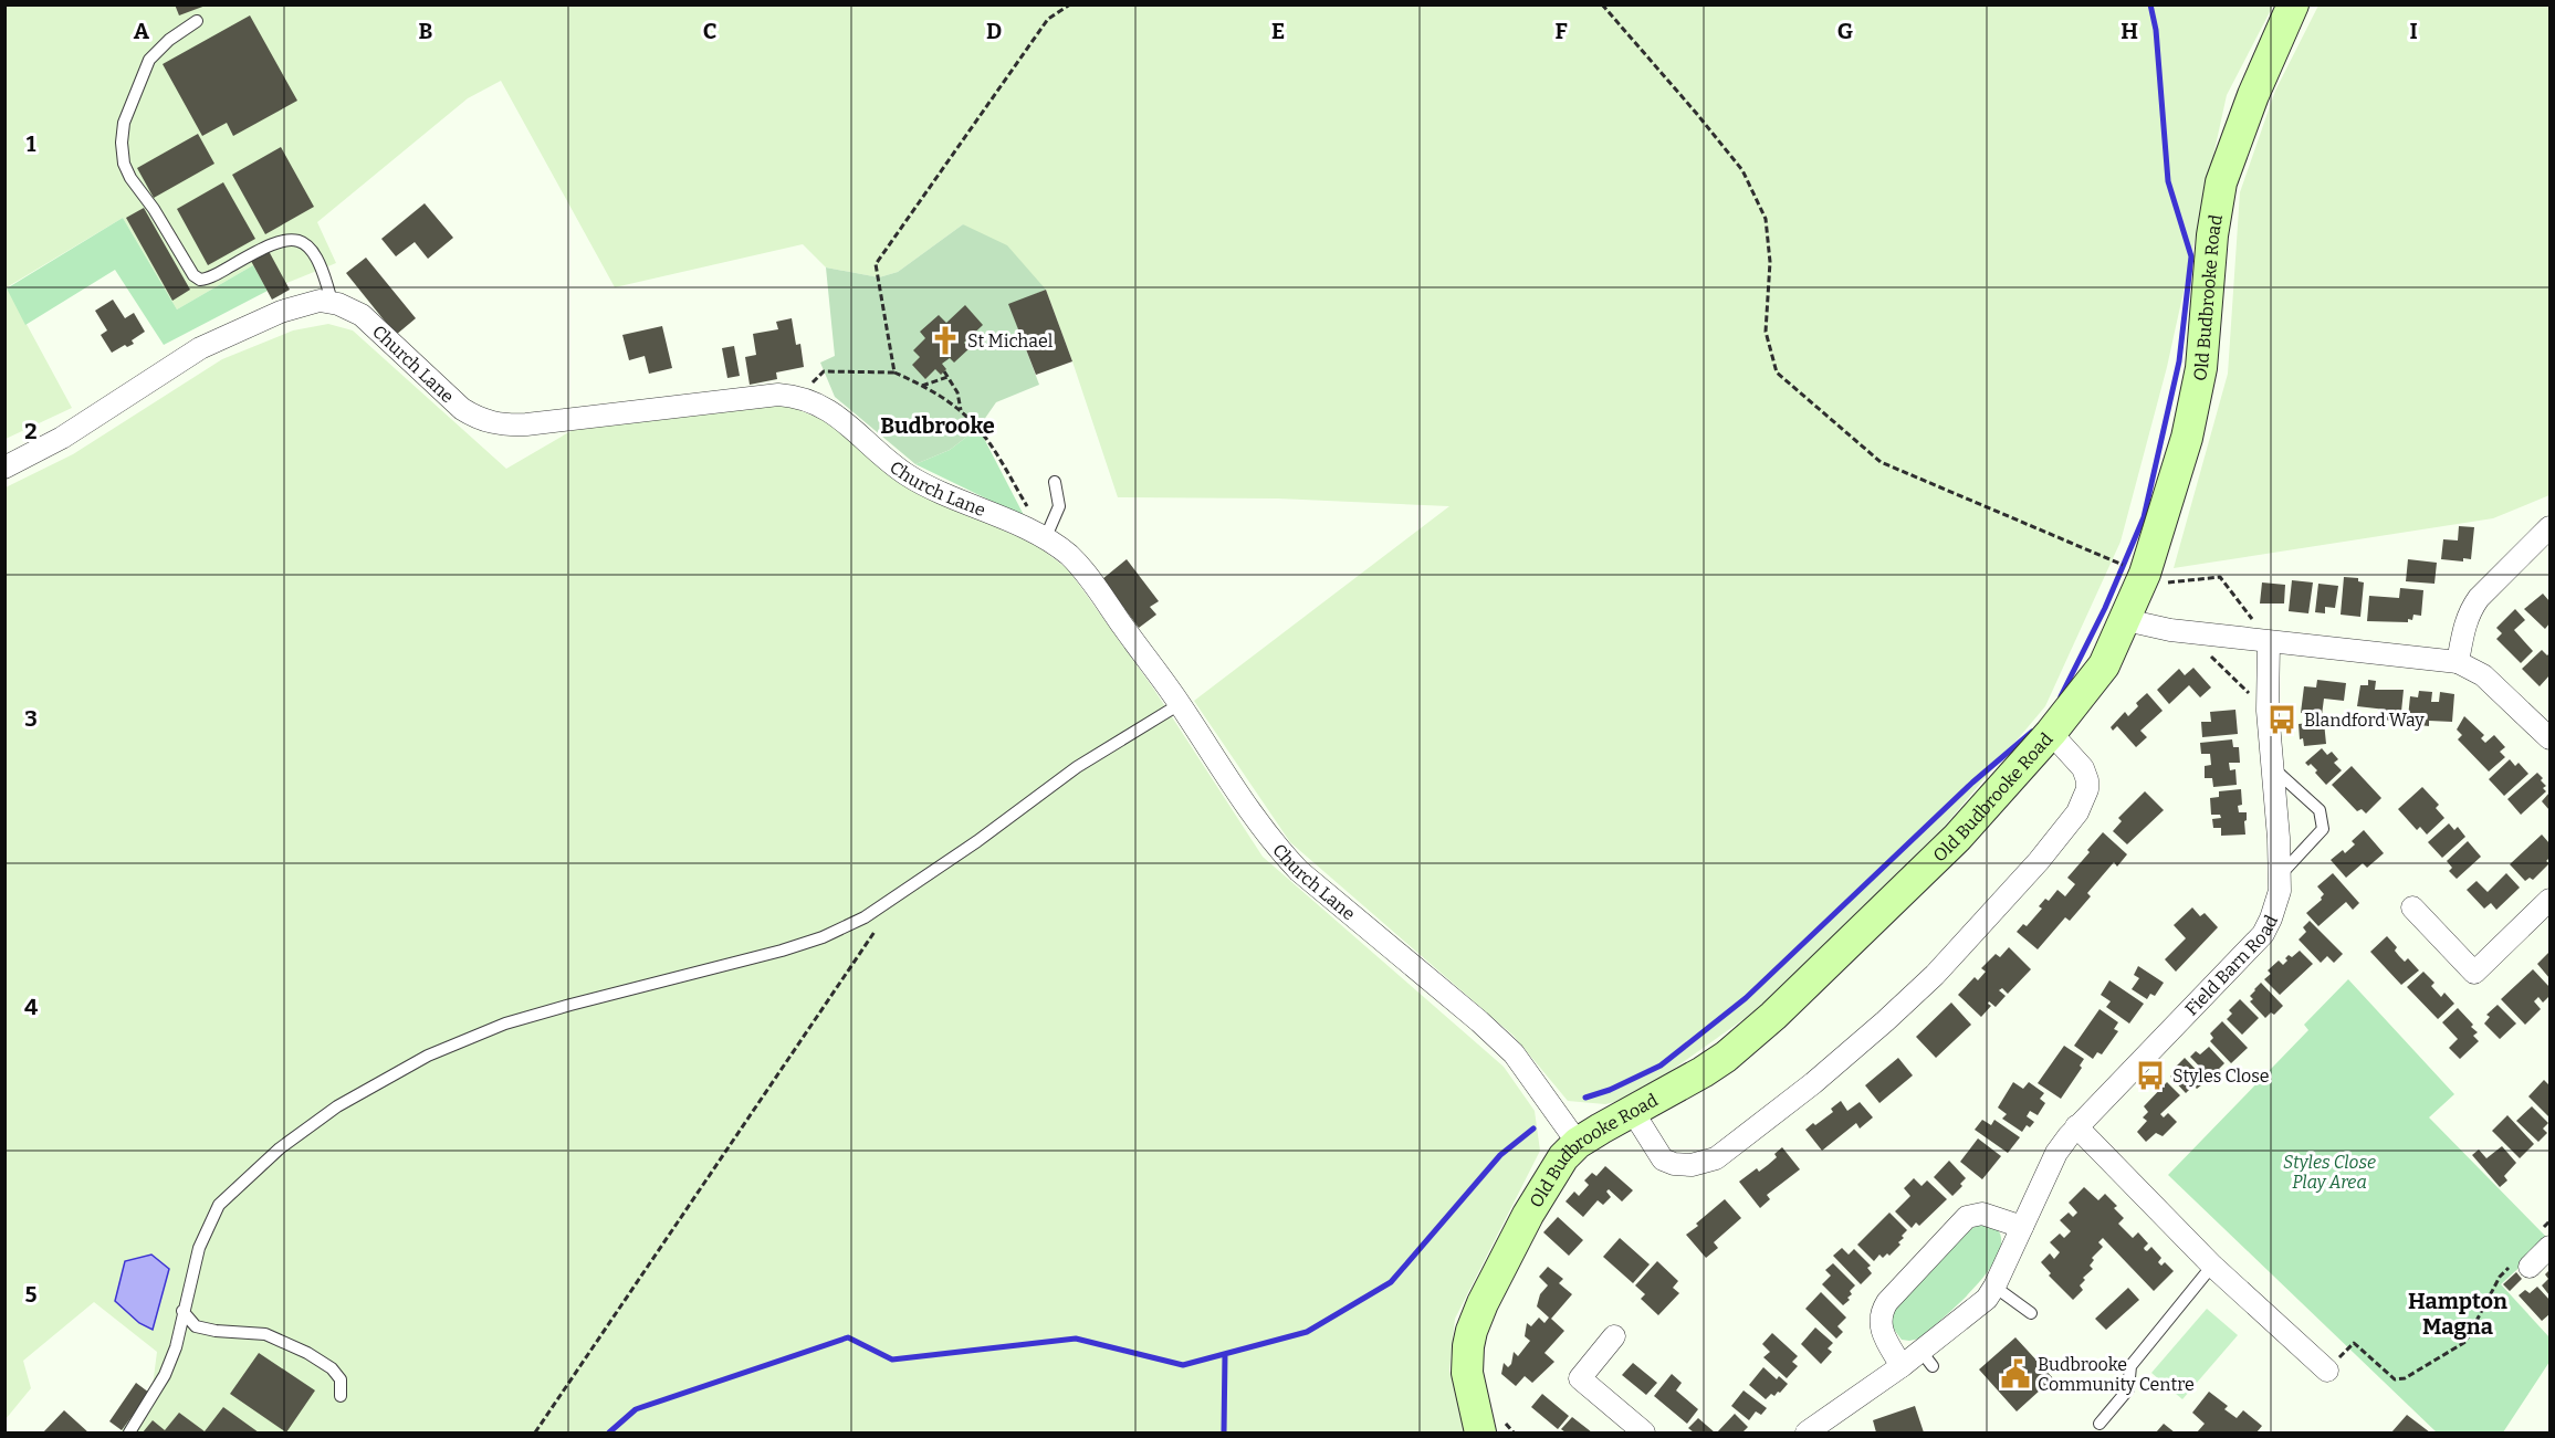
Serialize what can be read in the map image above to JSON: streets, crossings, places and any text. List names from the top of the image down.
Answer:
{
  "streets": {
    "street": ["Old Budbrooke Road", "Church Lane", "Field Barn Road"]
  },
  "crossings": [
    ["Old Budbrooke Road", "Church Lane"]
  ],
  "districts": ["Budbrooke", "Hampton Magna"],
  "parks": ["Styles Close Play Area"],
  "places": {
    "church": ["St Michael"],
    "bus stop": ["Blandford Way", "Styles Close"],
    "public building": ["Budbrooke Community Centre"]
  },
  "grid": {
    "columns": [
      "A",
      "B",
      "C",
      "D",
      "E",
      "F",
      "G",
      "H",
      "I"
    ],
    "rows": [
      "1",
      "2",
      "3",
      "4",
      "5"
    ]
  }
}
